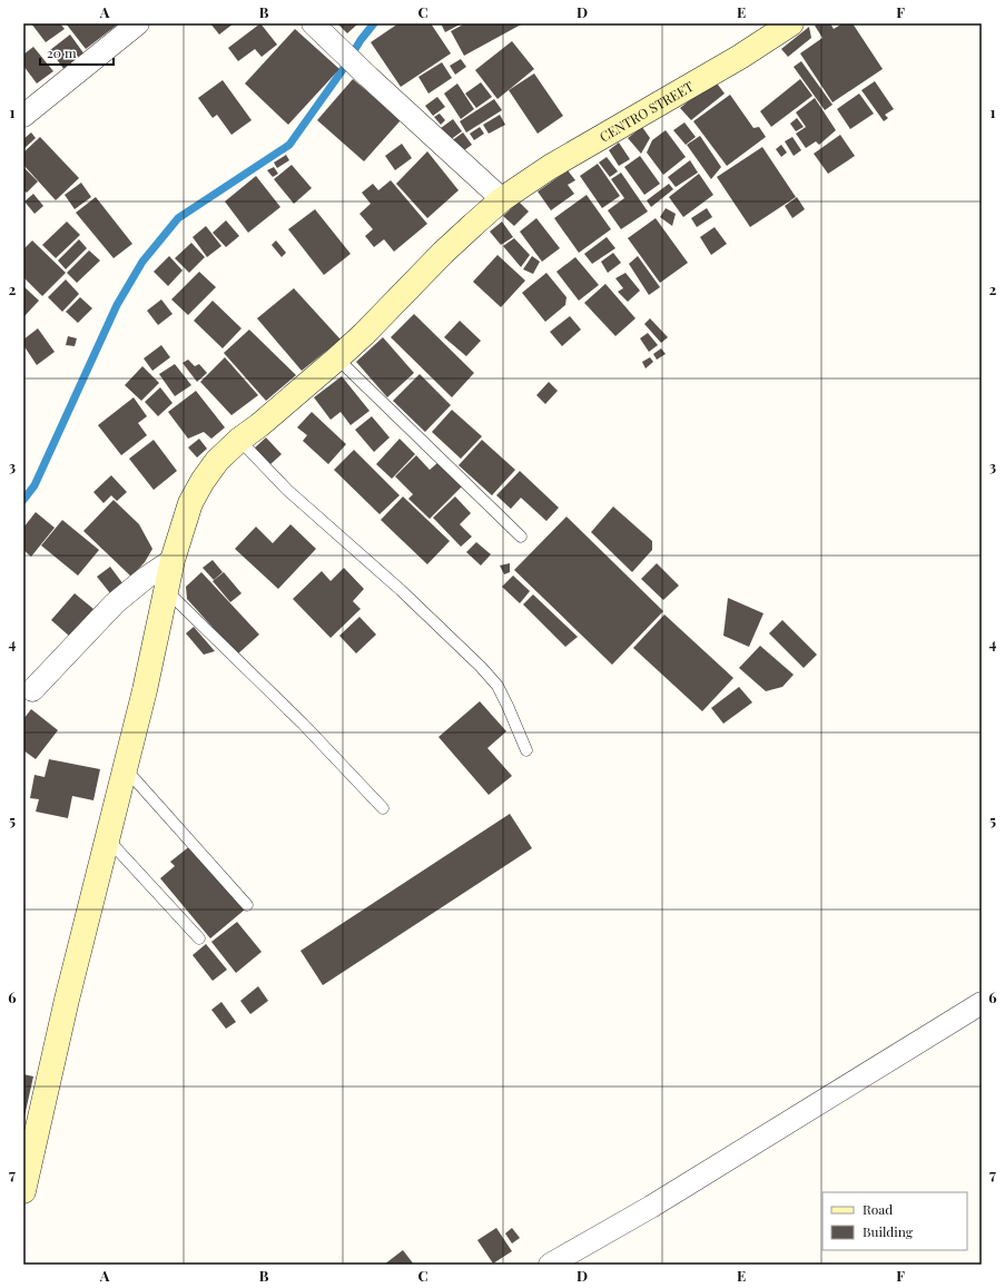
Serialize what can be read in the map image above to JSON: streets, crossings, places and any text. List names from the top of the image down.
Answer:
{
  "streets": {
    "street": ["CENTRO STREET"]
  },
  "legend": ["Road", "Building"],
  "scale_bar": "20 m",
  "grid": {
    "columns": [
      "A",
      "B",
      "C",
      "D",
      "E",
      "F"
    ],
    "rows": [
      "1",
      "2",
      "3",
      "4",
      "5",
      "6",
      "7"
    ]
  }
}
